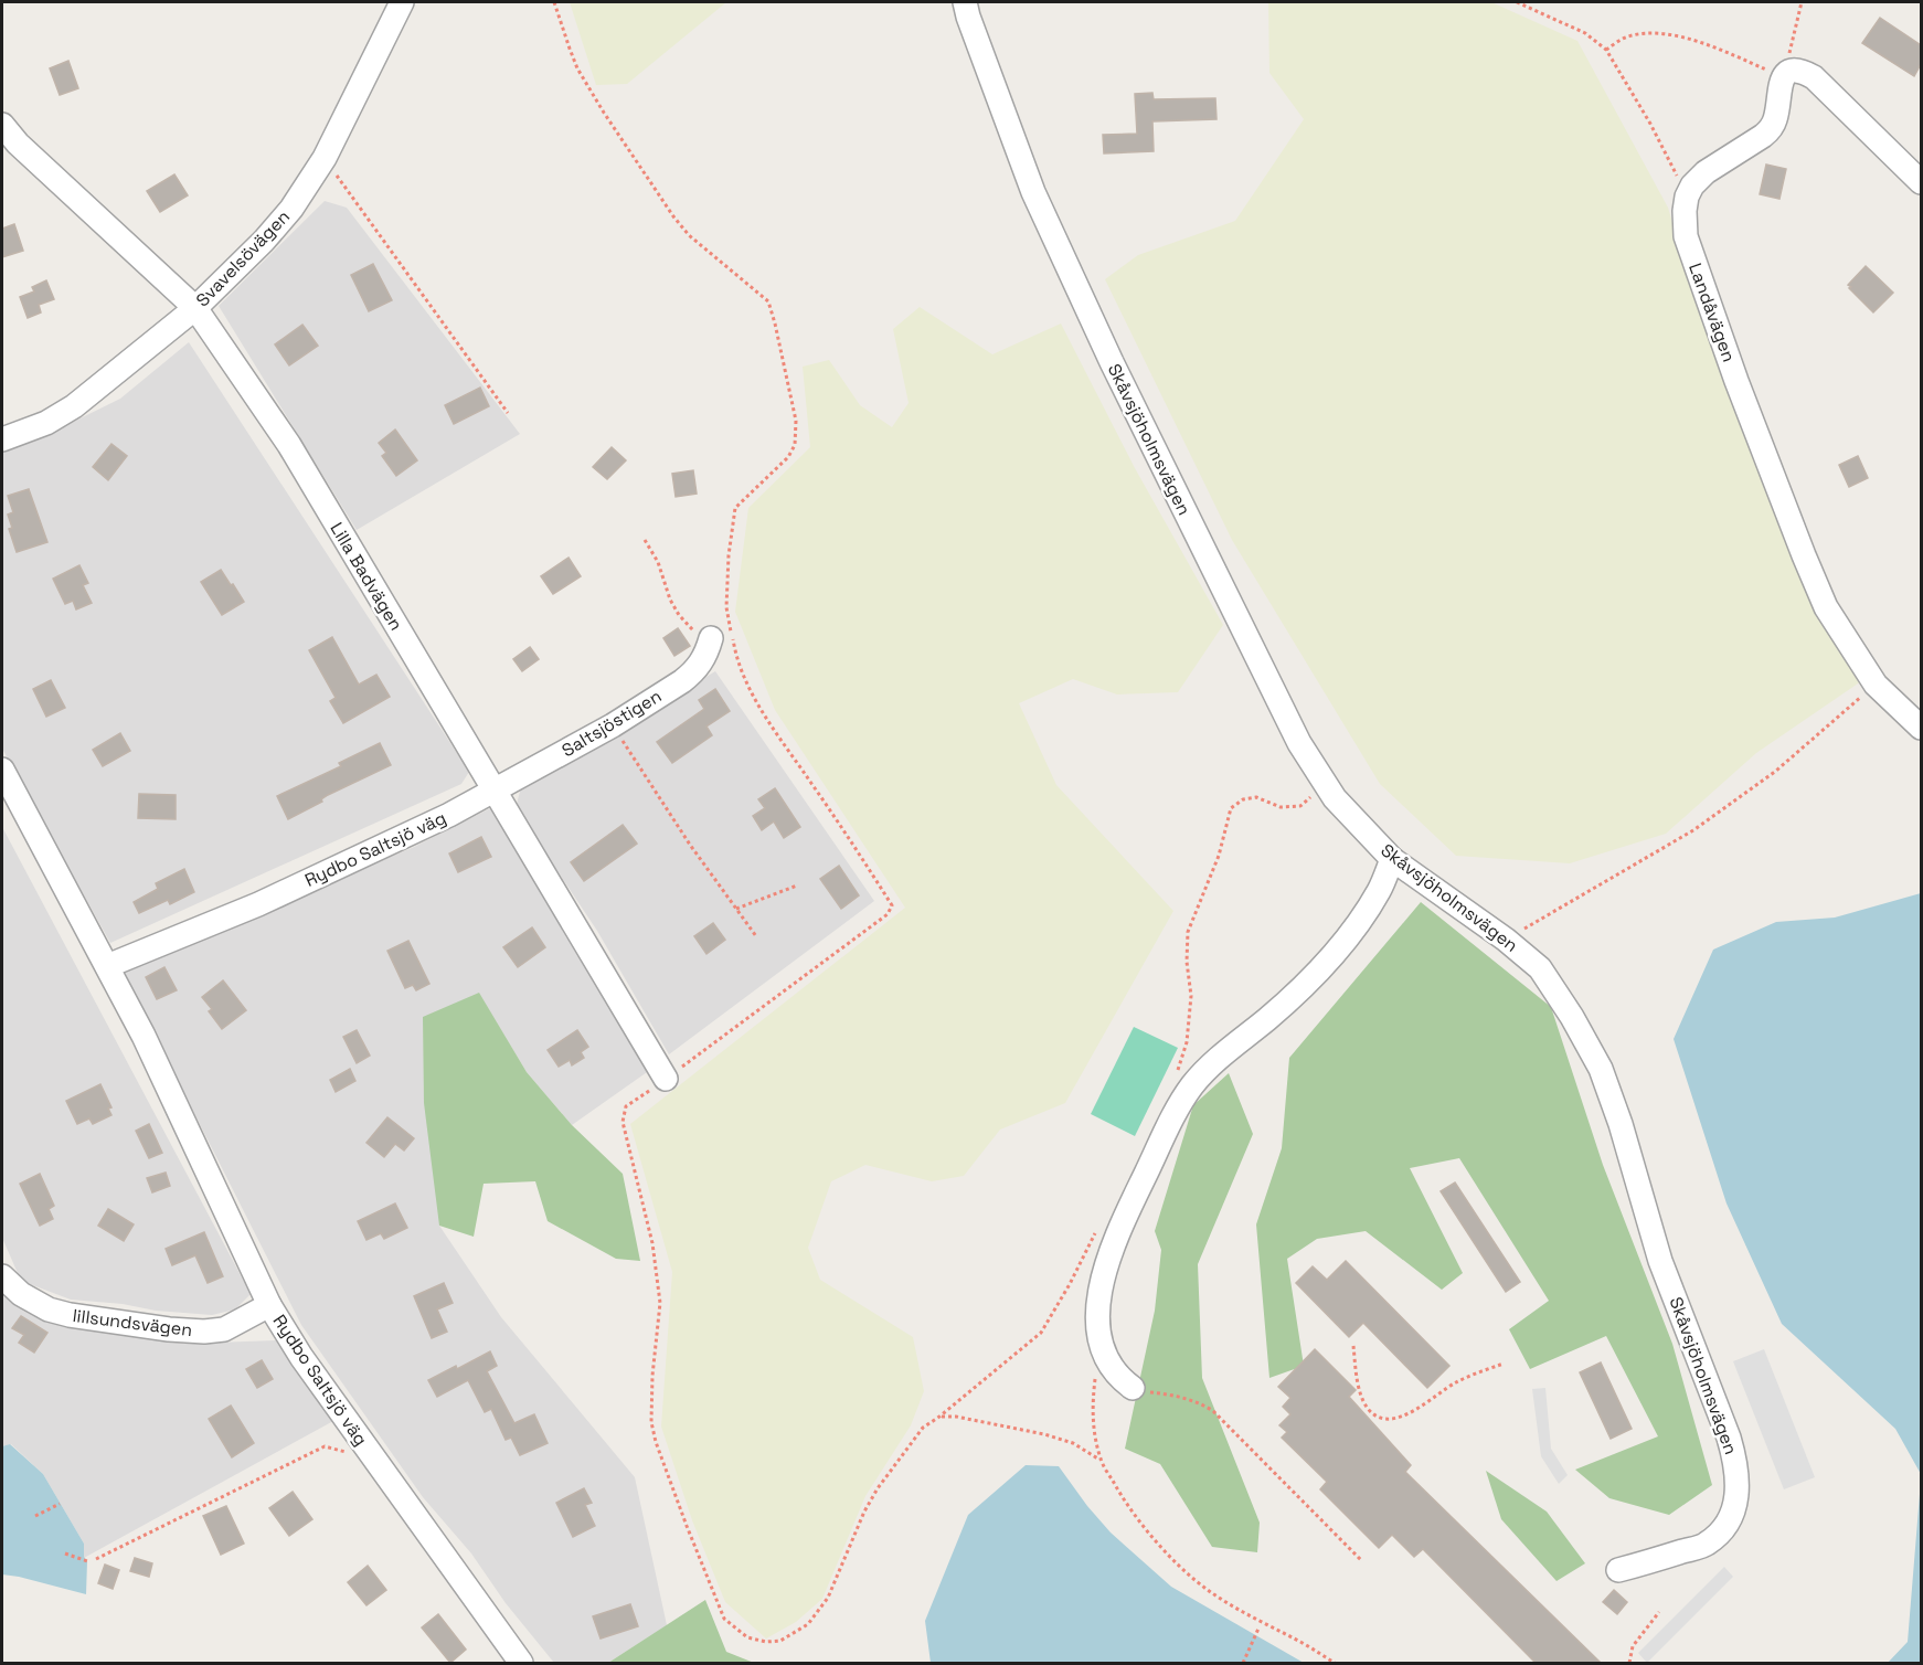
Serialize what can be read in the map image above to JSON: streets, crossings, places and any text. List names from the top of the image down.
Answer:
{
  "streets": {
    "street": [
      "Svavelsövägen",
      "Landåvägen",
      "Skåvsjöholmsvägen",
      "Lilla Badvägen",
      "Saltsjöstigen",
      "Rydbo Saltsjö väg",
      "lillsundsvägen"
    ]
  },
  "crossings": [
    ["Svavelsövägen", "Lilla Badvägen"],
    ["Lilla Badvägen", "Saltsjöstigen"],
    ["Lilla Badvägen", "Rydbo Saltsjö väg"],
    ["Saltsjöstigen", "Rydbo Saltsjö väg"],
    ["Rydbo Saltsjö väg", "lillsundsvägen"]
  ]
}
